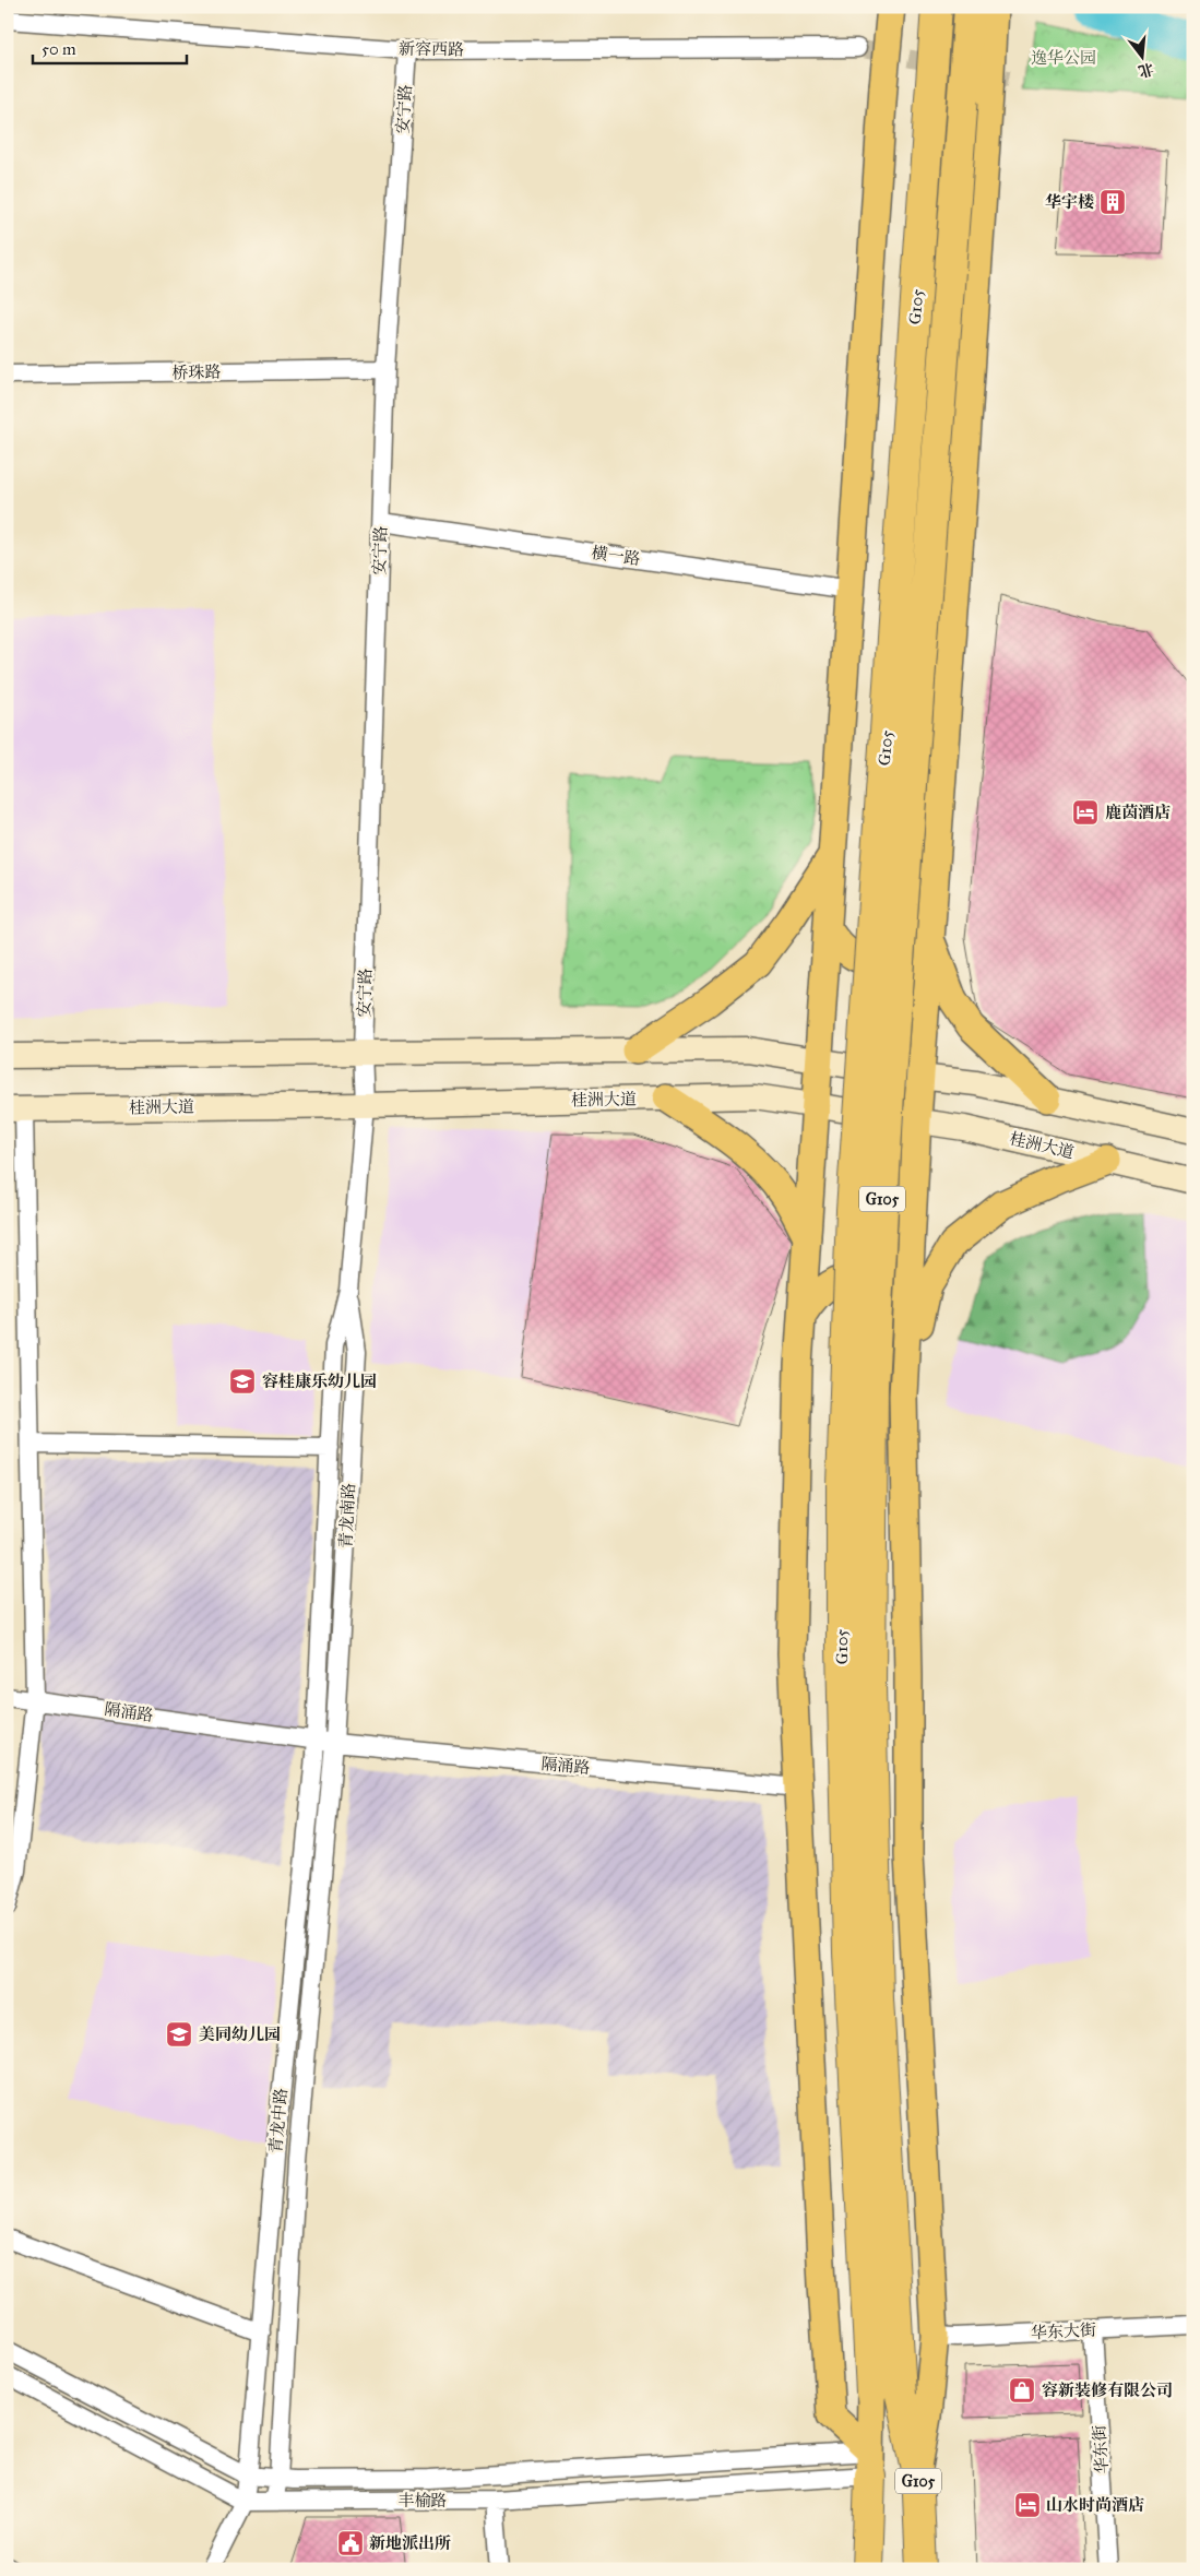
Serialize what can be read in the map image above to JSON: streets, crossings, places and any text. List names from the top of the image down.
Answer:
{
  "streets": {
    "highway": ["G105"],
    "main road": ["桂洲大道"],
    "street": [
      "新容西路",
      "安宁路",
      "桥珠路",
      "横一路",
      "青龙南路",
      "隔涌路",
      "青龙中路",
      "华东大街",
      "华东街",
      "丰榆路"
    ]
  },
  "crossings": [
    ["新容西路", "安宁路"],
    ["安宁路", "桥珠路"],
    ["安宁路", "横一路"],
    ["安宁路", "青龙南路"],
    ["G105", "丰榆路"],
    ["桂洲大道", "青龙南路"],
    ["青龙南路", "隔涌路"],
    ["青龙南路", "青龙中路"],
    ["隔涌路", "青龙中路"],
    ["青龙中路", "丰榆路"],
    ["华东大街", "华东街"]
  ],
  "parks": ["逸华公园"],
  "places": {
    "building": ["华宇楼"],
    "hotel": ["鹿茵酒店", "山水时尚酒店"],
    "school or university": ["容桂康乐幼儿园", "美同幼儿园"],
    "shop": ["容新装修有限公司"],
    "public building": ["新地派出所"]
  },
  "scale_bar": "50 m",
  "north": "bottom"
}
